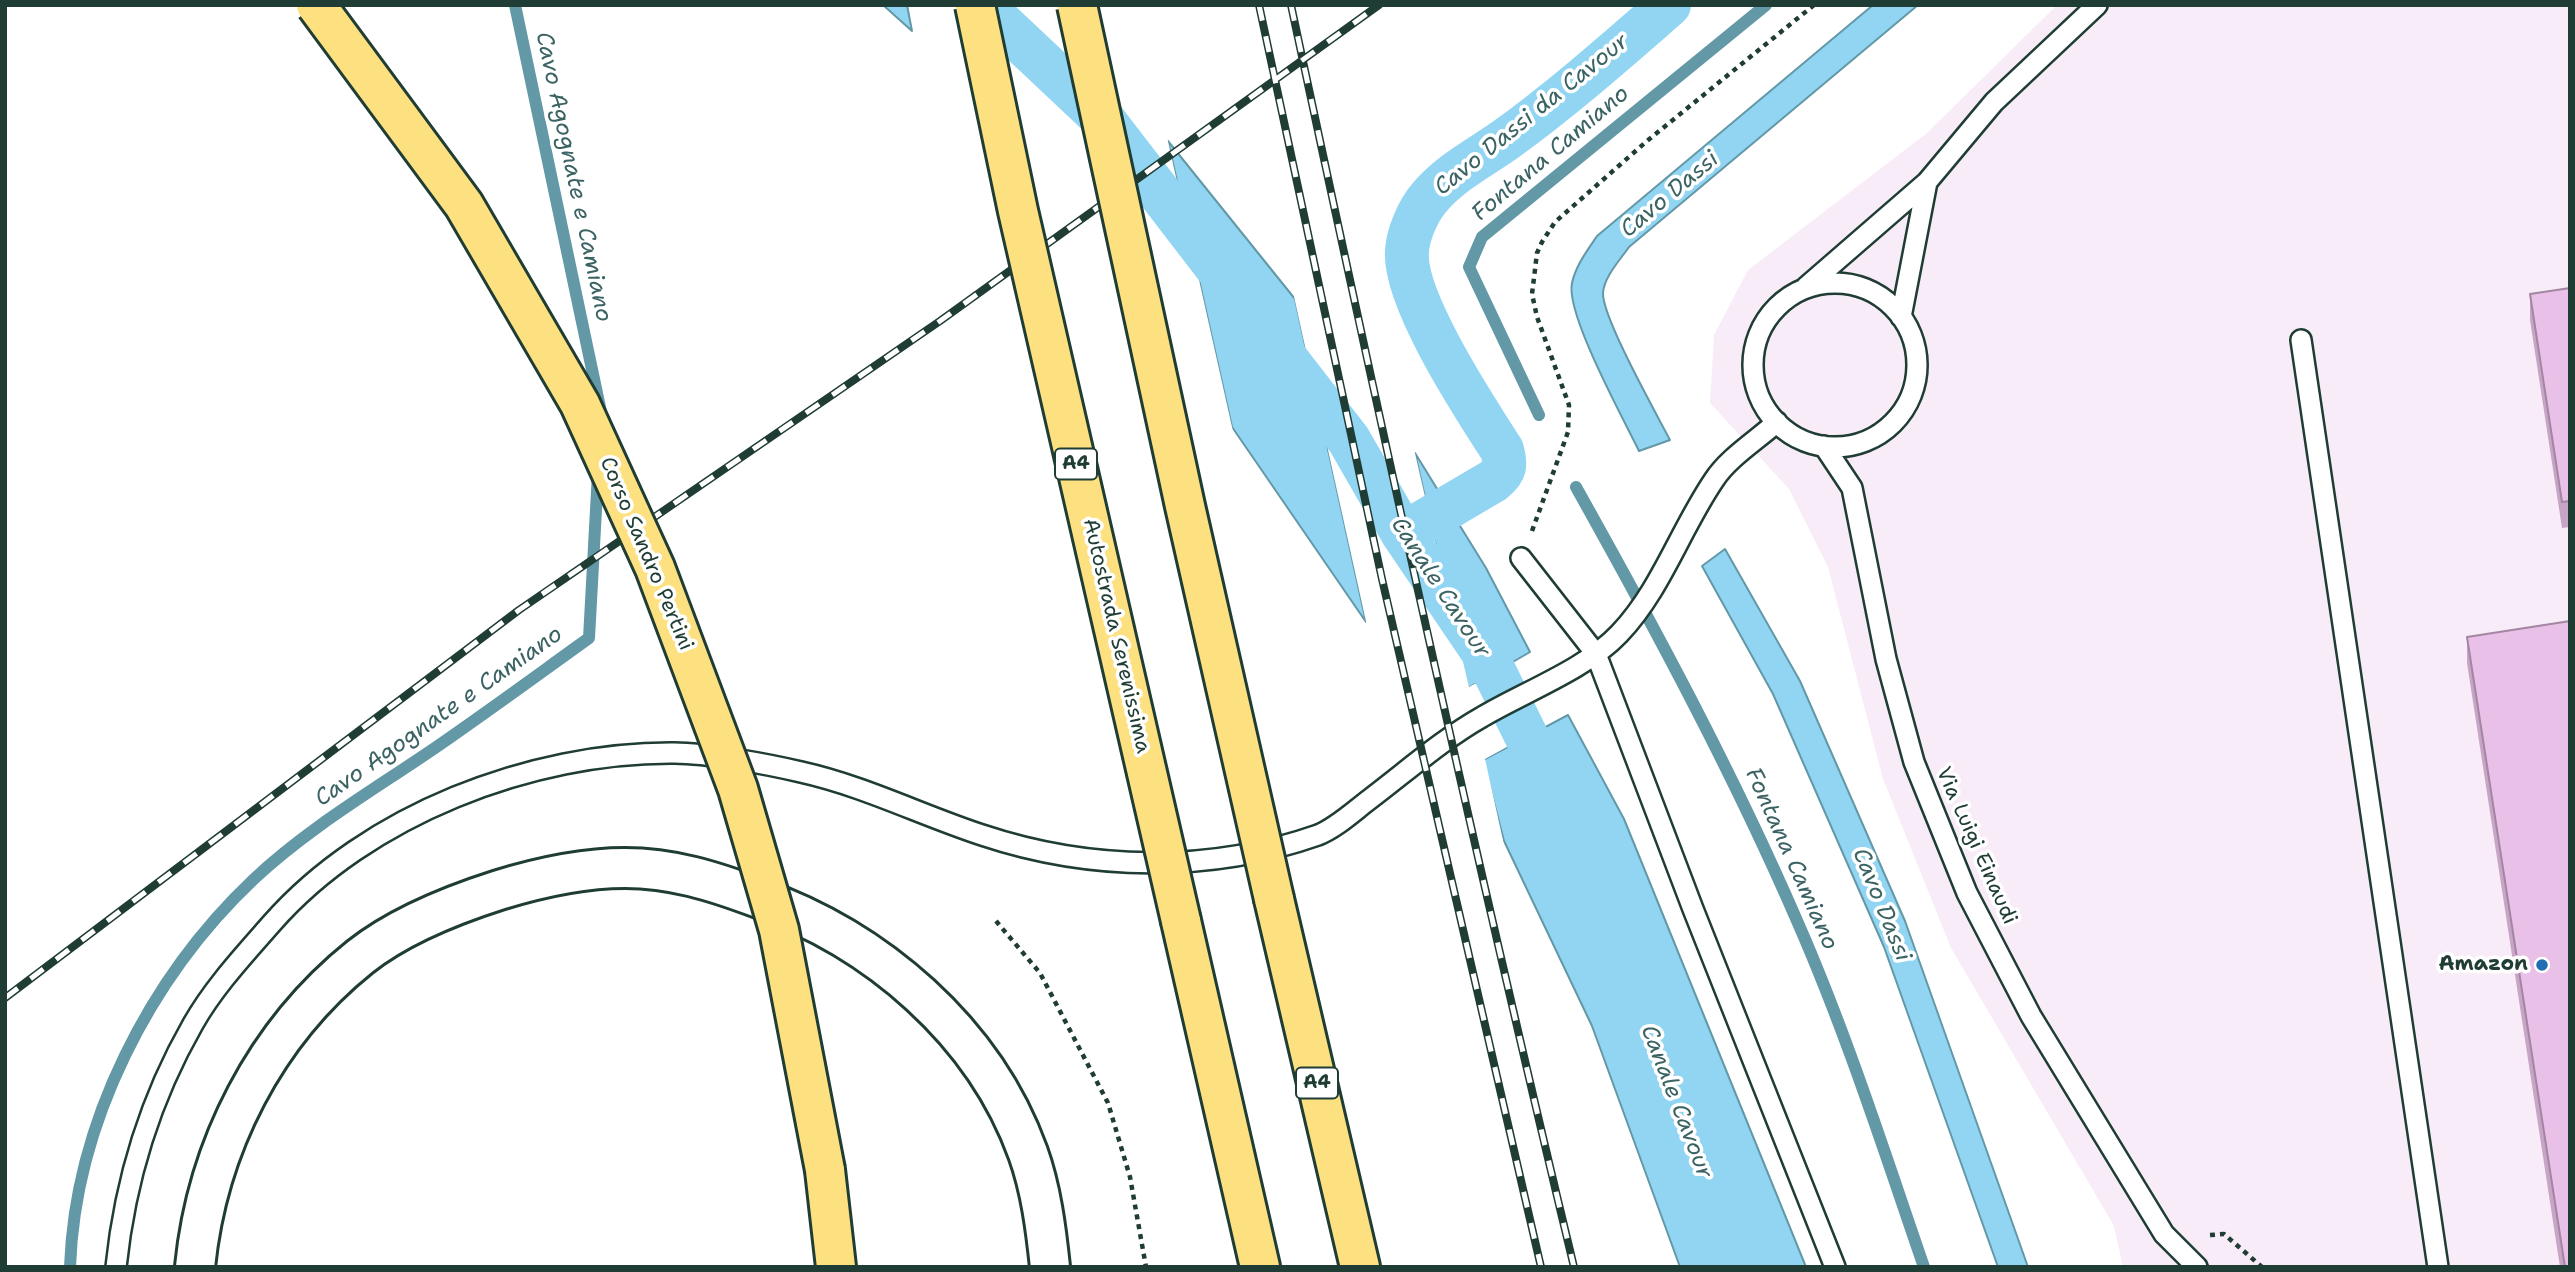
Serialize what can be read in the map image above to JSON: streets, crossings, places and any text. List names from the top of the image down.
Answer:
{
  "streets": {
    "main road": ["A4", "Corso Sandro Pertini", "Autostrada Serenissima"],
    "lane": ["Via Luigi Einaudi"]
  },
  "water": [
    "Cavo Dassi da Cavour",
    "Fontana Camiano",
    "Cavo Agognate e Camiano",
    "Cavo Dassi",
    "Canale Cavour"
  ],
  "places": ["Amazon"]
}
